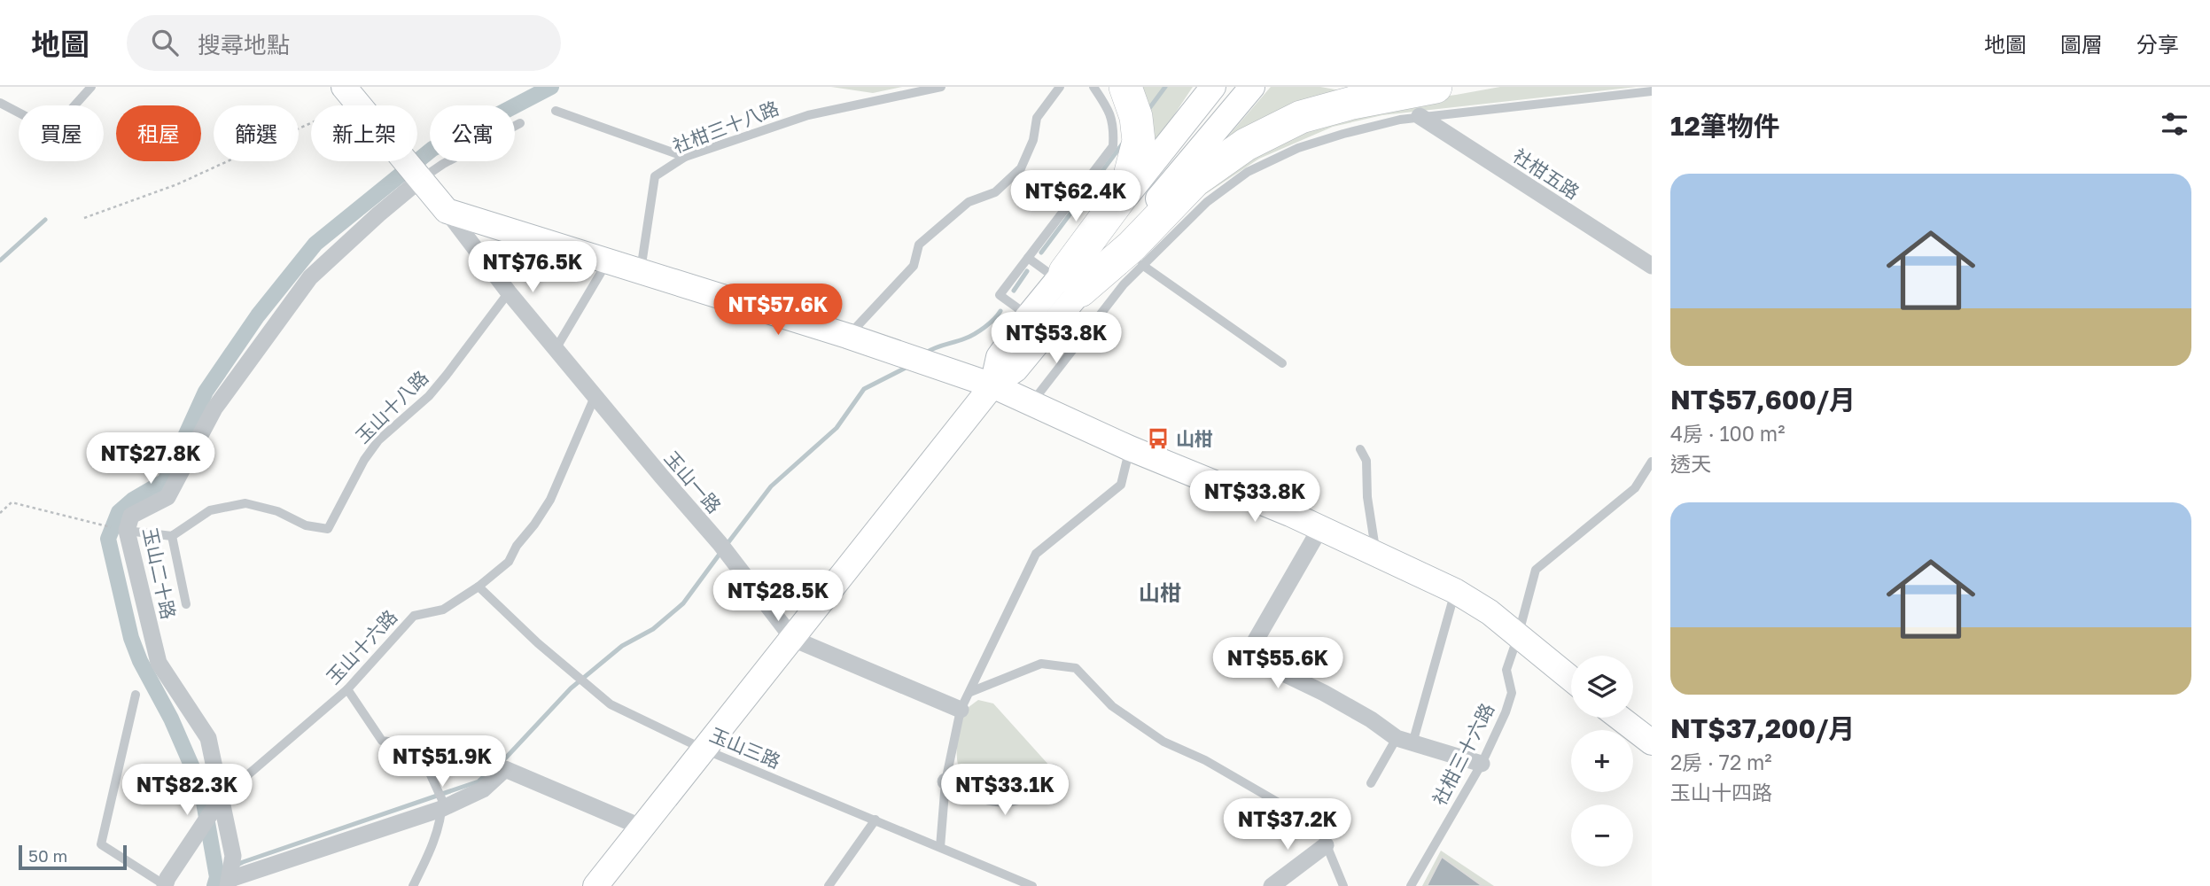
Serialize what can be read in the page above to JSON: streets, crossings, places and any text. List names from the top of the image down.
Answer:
{
  "streets": {
    "street": ["社柑五路", "玉山一路", "玉山二十路"],
    "lane": [
      "社柑三十八路",
      "玉山十八路",
      "玉山十六路",
      "玉山三路",
      "社柑三十六路"
    ]
  },
  "crossings": [
    ["玉山十八路", "玉山一路"],
    ["玉山一路", "玉山十六路"],
    ["玉山二十路", "玉山十六路"],
    ["玉山十六路", "玉山三路"]
  ],
  "districts": ["山柑"],
  "places": {
    "bus stop": ["山柑"]
  },
  "scale_bar": "50 m",
  "page": {
    "header": "地圖",
    "search": "搜尋地點",
    "nav": ["地圖", "圖層", "分享"],
    "heading": "12筆物件",
    "chip": [
      "買屋",
      "租屋",
      "篩選",
      "新上架",
      "公寓"
    ],
    "list": [
      {
        "name": "NT$57,600/月",
        "note": "4房 · 100 m² · 透天"
      },
      {
        "name": "NT$37,200/月",
        "note": "2房 · 72 m² · 玉山十四路"
      }
    ],
    "price": [
      "NT$62.4K",
      "NT$76.5K",
      "NT$57.6K",
      "NT$53.8K",
      "NT$27.8K",
      "NT$33.8K",
      "NT$28.5K",
      "NT$55.6K",
      "NT$51.9K",
      "NT$82.3K",
      "NT$33.1K",
      "NT$37.2K"
    ],
    "map_buttons": ["+", "−"],
    "scale": "50 m"
  }
}
